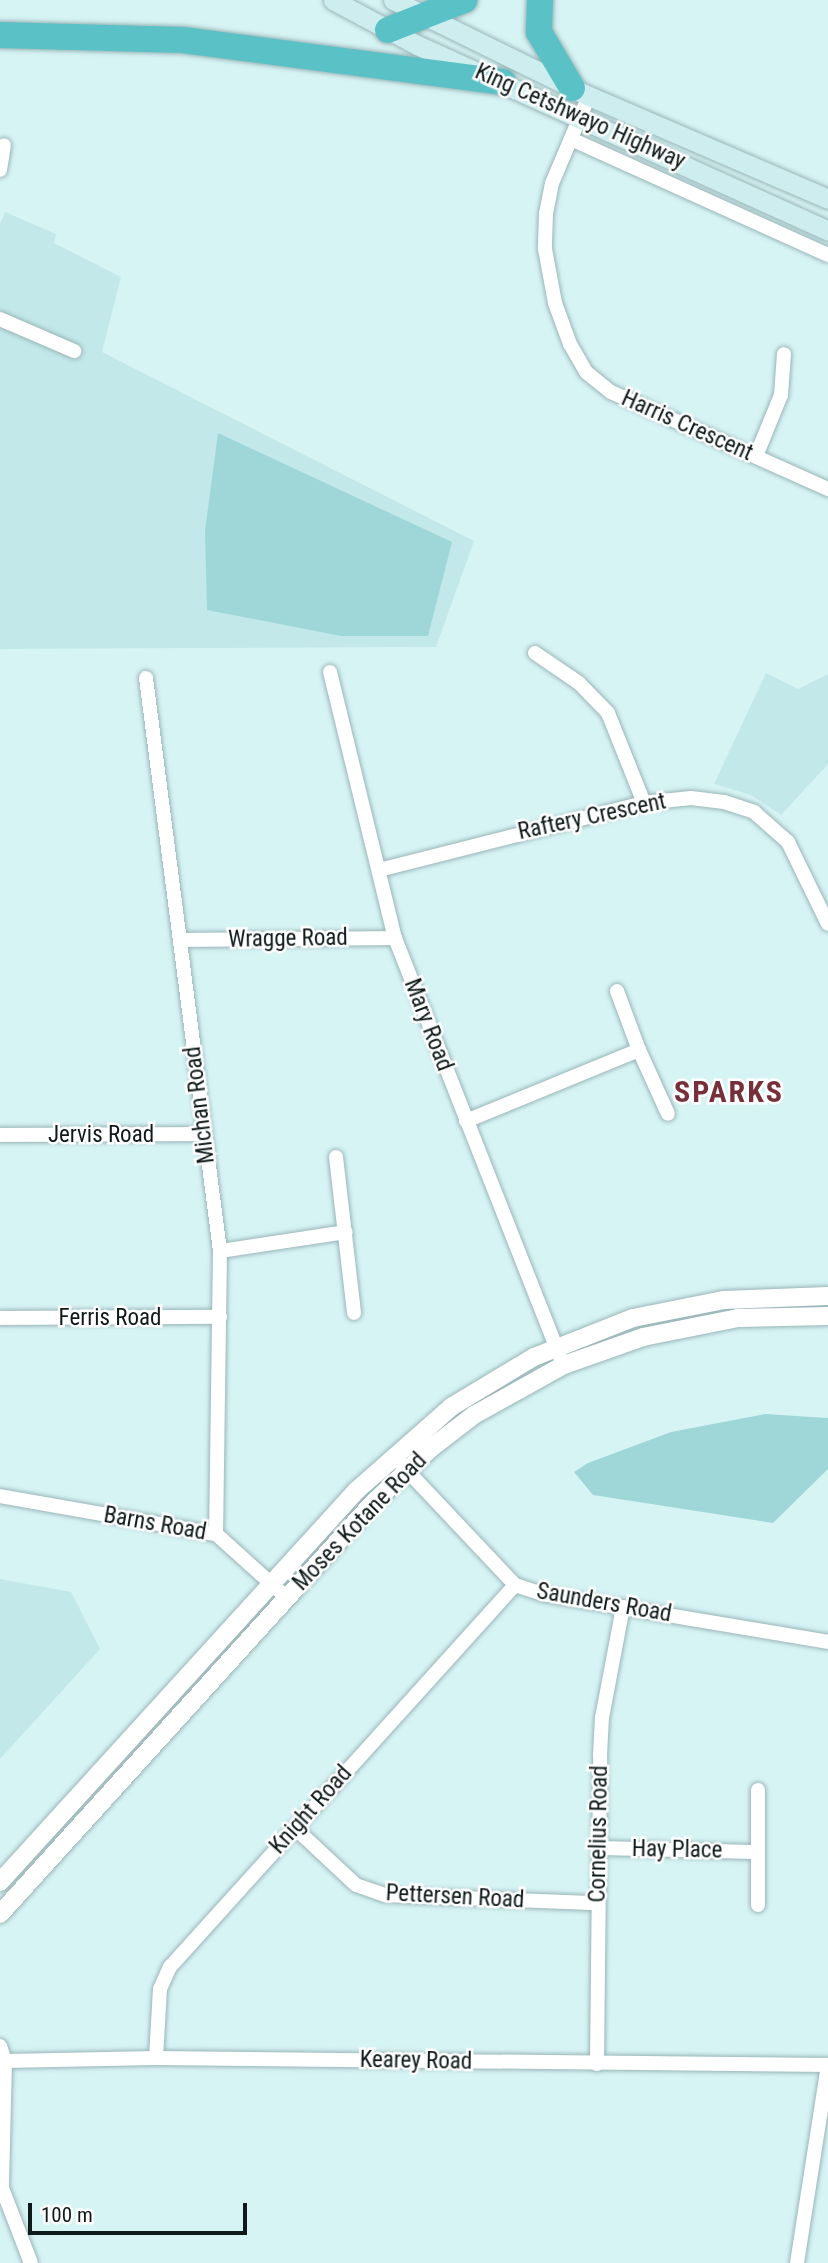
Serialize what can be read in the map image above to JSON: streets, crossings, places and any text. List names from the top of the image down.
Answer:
{
  "streets": {
    "main road": ["King Cetshwayo Highway"],
    "street": [
      "Harris Crescent",
      "Raftery Crescent",
      "Wragge Road",
      "Mary Road",
      "Michan Road",
      "Jervis Road",
      "Ferris Road",
      "Moses Kotane Road",
      "Barns Road",
      "Saunders Road",
      "Knight Road",
      "Cornelius Road",
      "Hay Place",
      "Pettersen Road",
      "Kearey Road"
    ]
  },
  "crossings": [
    ["King Cetshwayo Highway", "Harris Crescent"],
    ["Raftery Crescent", "Mary Road"],
    ["Wragge Road", "Mary Road"],
    ["Wragge Road", "Michan Road"],
    ["Mary Road", "Moses Kotane Road"],
    ["Michan Road", "Jervis Road"],
    ["Michan Road", "Ferris Road"],
    ["Michan Road", "Barns Road"],
    ["Moses Kotane Road", "Barns Road"],
    ["Moses Kotane Road", "Saunders Road"],
    ["Saunders Road", "Knight Road"],
    ["Saunders Road", "Cornelius Road"],
    ["Knight Road", "Pettersen Road"],
    ["Knight Road", "Kearey Road"],
    ["Cornelius Road", "Hay Place"],
    ["Cornelius Road", "Pettersen Road"],
    ["Cornelius Road", "Kearey Road"]
  ],
  "districts": ["SPARKS"],
  "scale_bar": "100 m"
}
